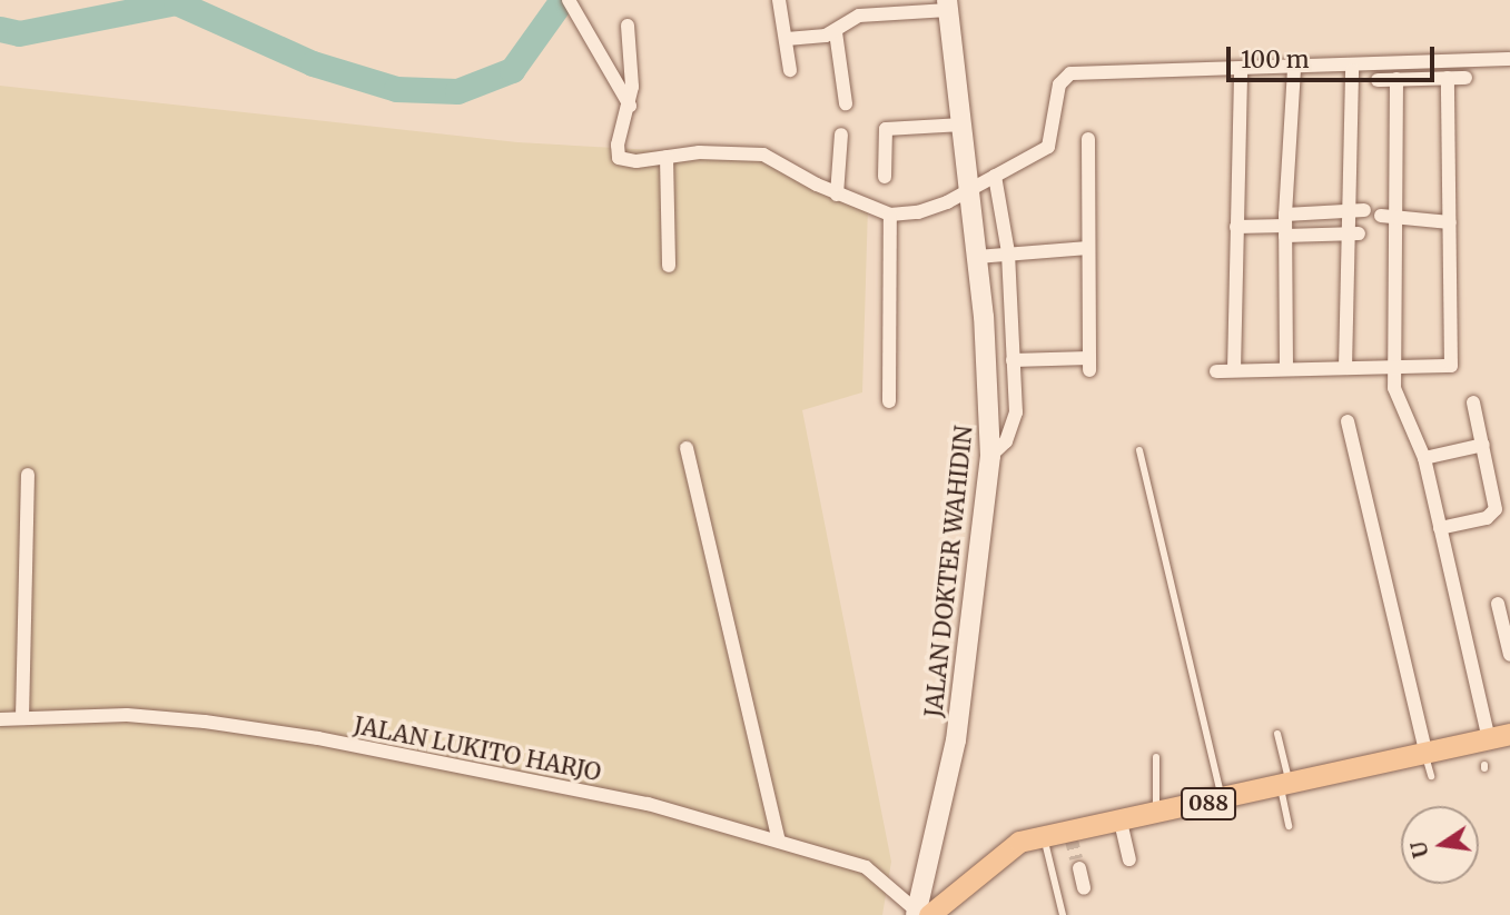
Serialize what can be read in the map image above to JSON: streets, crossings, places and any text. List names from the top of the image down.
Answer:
{
  "streets": {
    "main road": ["JALAN DOKTER WAHIDIN", "088"],
    "street": ["JALAN LUKITO HARJO"]
  },
  "crossings": [
    ["JALAN DOKTER WAHIDIN", "JALAN LUKITO HARJO"],
    ["JALAN DOKTER WAHIDIN", "088"],
    ["JALAN LUKITO HARJO", "088"]
  ],
  "scale_bar": "100 m",
  "north": "left"
}
